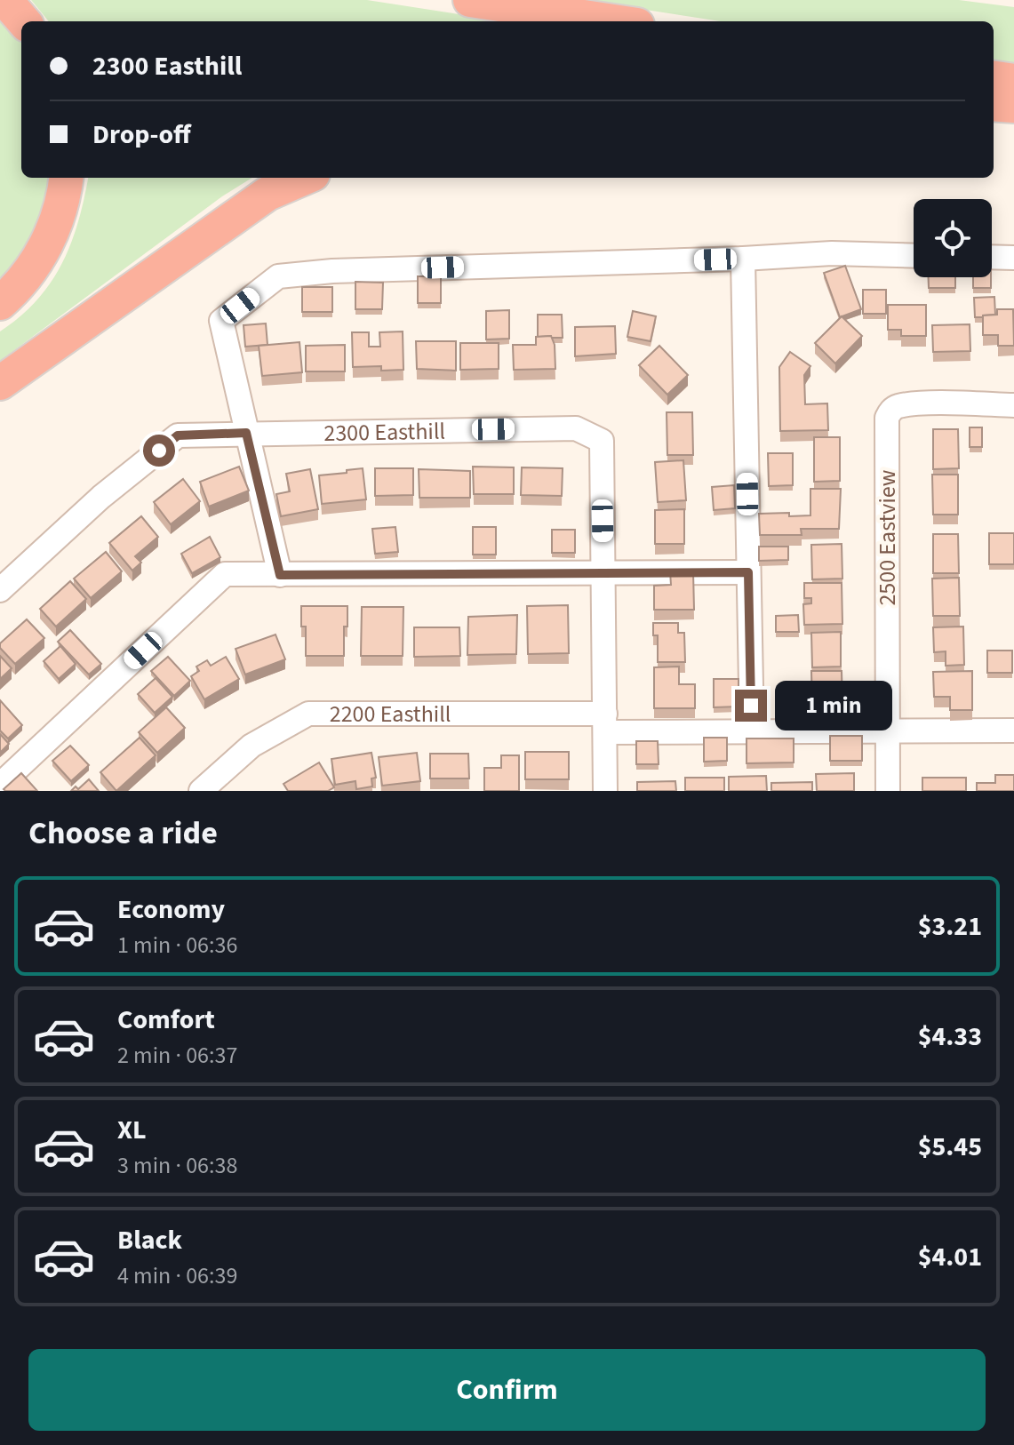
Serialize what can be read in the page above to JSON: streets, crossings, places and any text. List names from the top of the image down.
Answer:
{
  "streets": {
    "street": ["2300 Easthill", "2500 Eastview", "2200 Easthill"]
  },
  "crossings": [
    ["2300 Easthill", "2200 Easthill"],
    ["2500 Eastview", "2200 Easthill"]
  ],
  "page": {
    "banner": ["2300 Easthill", "Drop-off"],
    "bubble": "1 min",
    "heading": "Choose a ride",
    "list": [
      {
        "name": "Economy",
        "note": "1 min · 06:36",
        "value": "$3.21"
      },
      {
        "name": "Comfort",
        "note": "2 min · 06:37",
        "value": "$4.33"
      },
      {
        "name": "XL",
        "note": "3 min · 06:38",
        "value": "$5.45"
      },
      {
        "name": "Black",
        "note": "4 min · 06:39",
        "value": "$4.01"
      }
    ],
    "buttons": "Confirm"
  }
}
